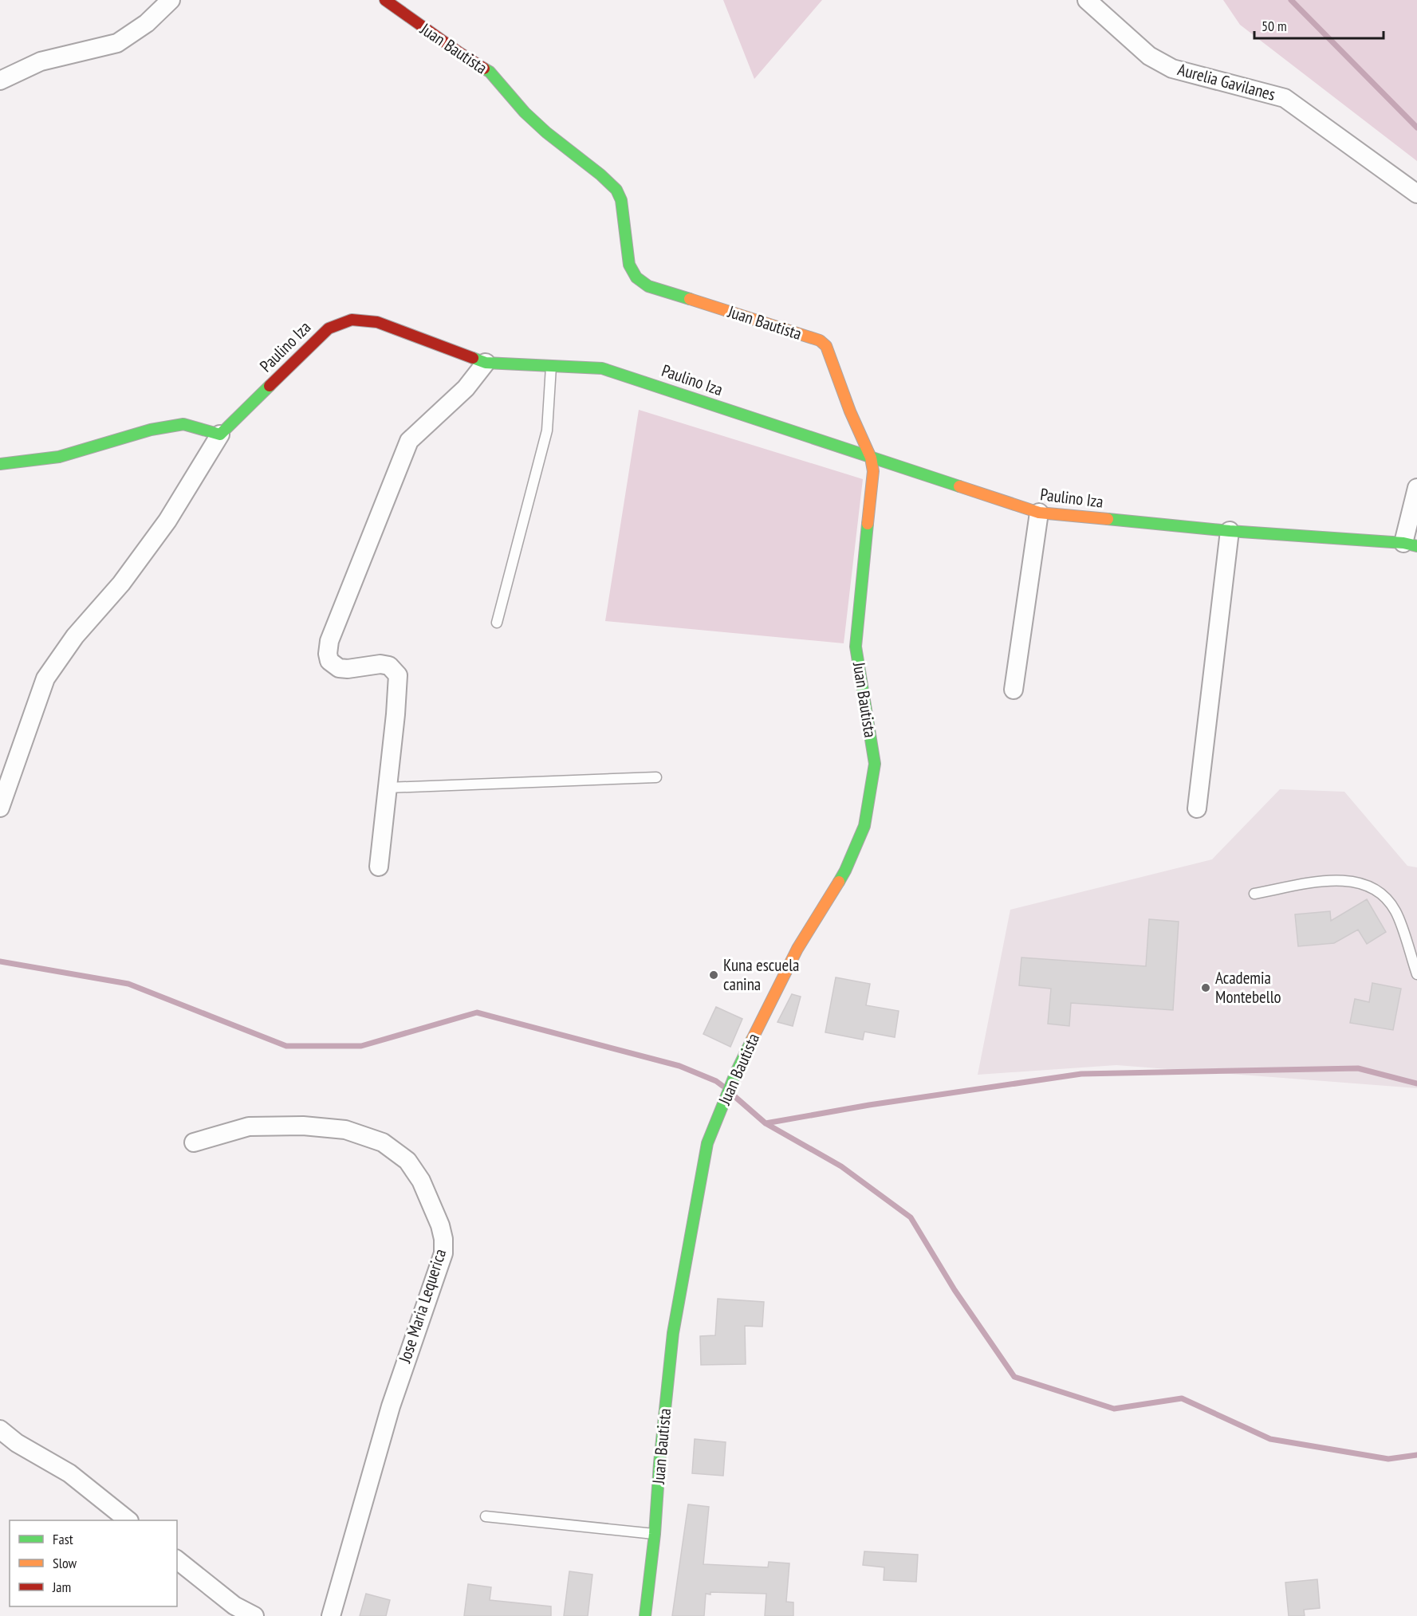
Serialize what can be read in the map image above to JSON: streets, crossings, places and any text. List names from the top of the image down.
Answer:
{
  "streets": {
    "street": [
      "Juan Bautista",
      "Aurelia Gavilanes",
      "Paulino Iza",
      "Jose Maria Lequerica"
    ]
  },
  "crossings": [
    ["Juan Bautista", "Paulino Iza"]
  ],
  "places": ["Kuna escuela canina", "Academia Montebello"],
  "legend": ["Fast", "Slow", "Jam"],
  "scale_bar": "50 m"
}
